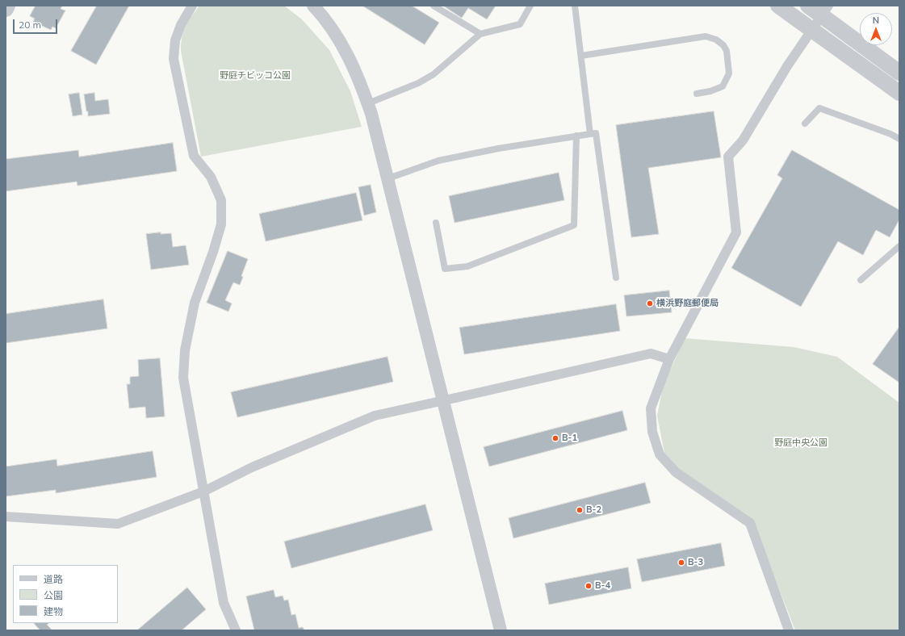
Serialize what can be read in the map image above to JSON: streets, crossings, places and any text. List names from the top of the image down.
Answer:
{
  "parks": ["野庭チビッコ公園", "野庭中央公園"],
  "places": [
    "横浜野庭郵便局",
    "B-1",
    "B-2",
    "B-3",
    "B-4"
  ],
  "legend": ["道路", "公園", "建物"],
  "scale_bar": "20 m",
  "north": "top"
}
